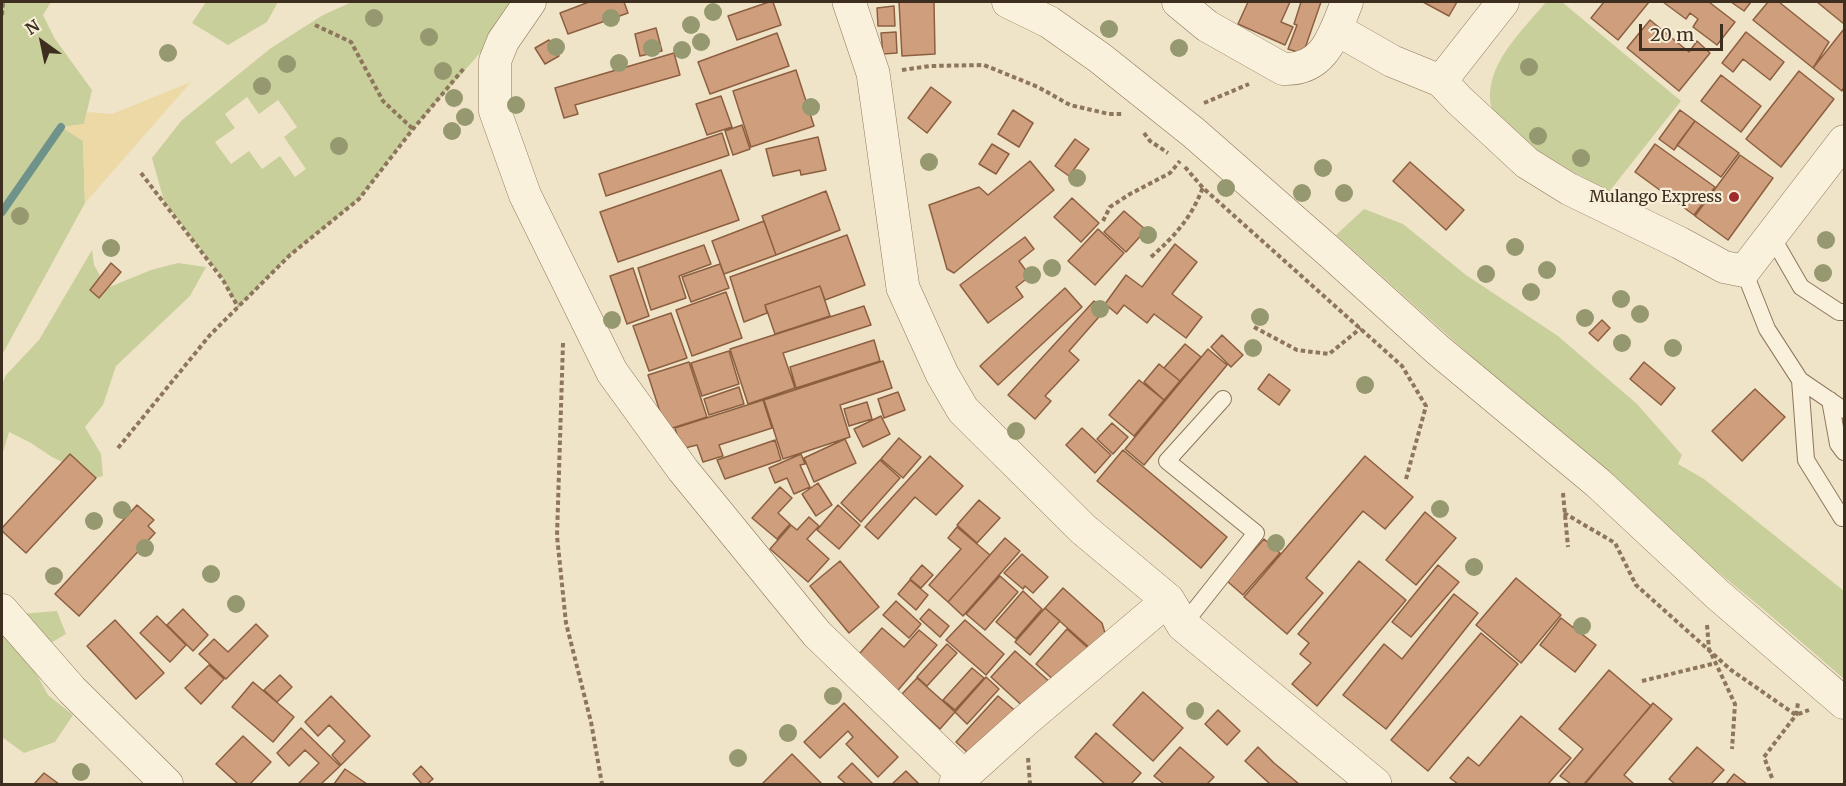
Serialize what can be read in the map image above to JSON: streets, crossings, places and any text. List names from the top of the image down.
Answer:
{
  "places": ["Mulango Express"],
  "scale_bar": "20 m",
  "north": "top left"
}
